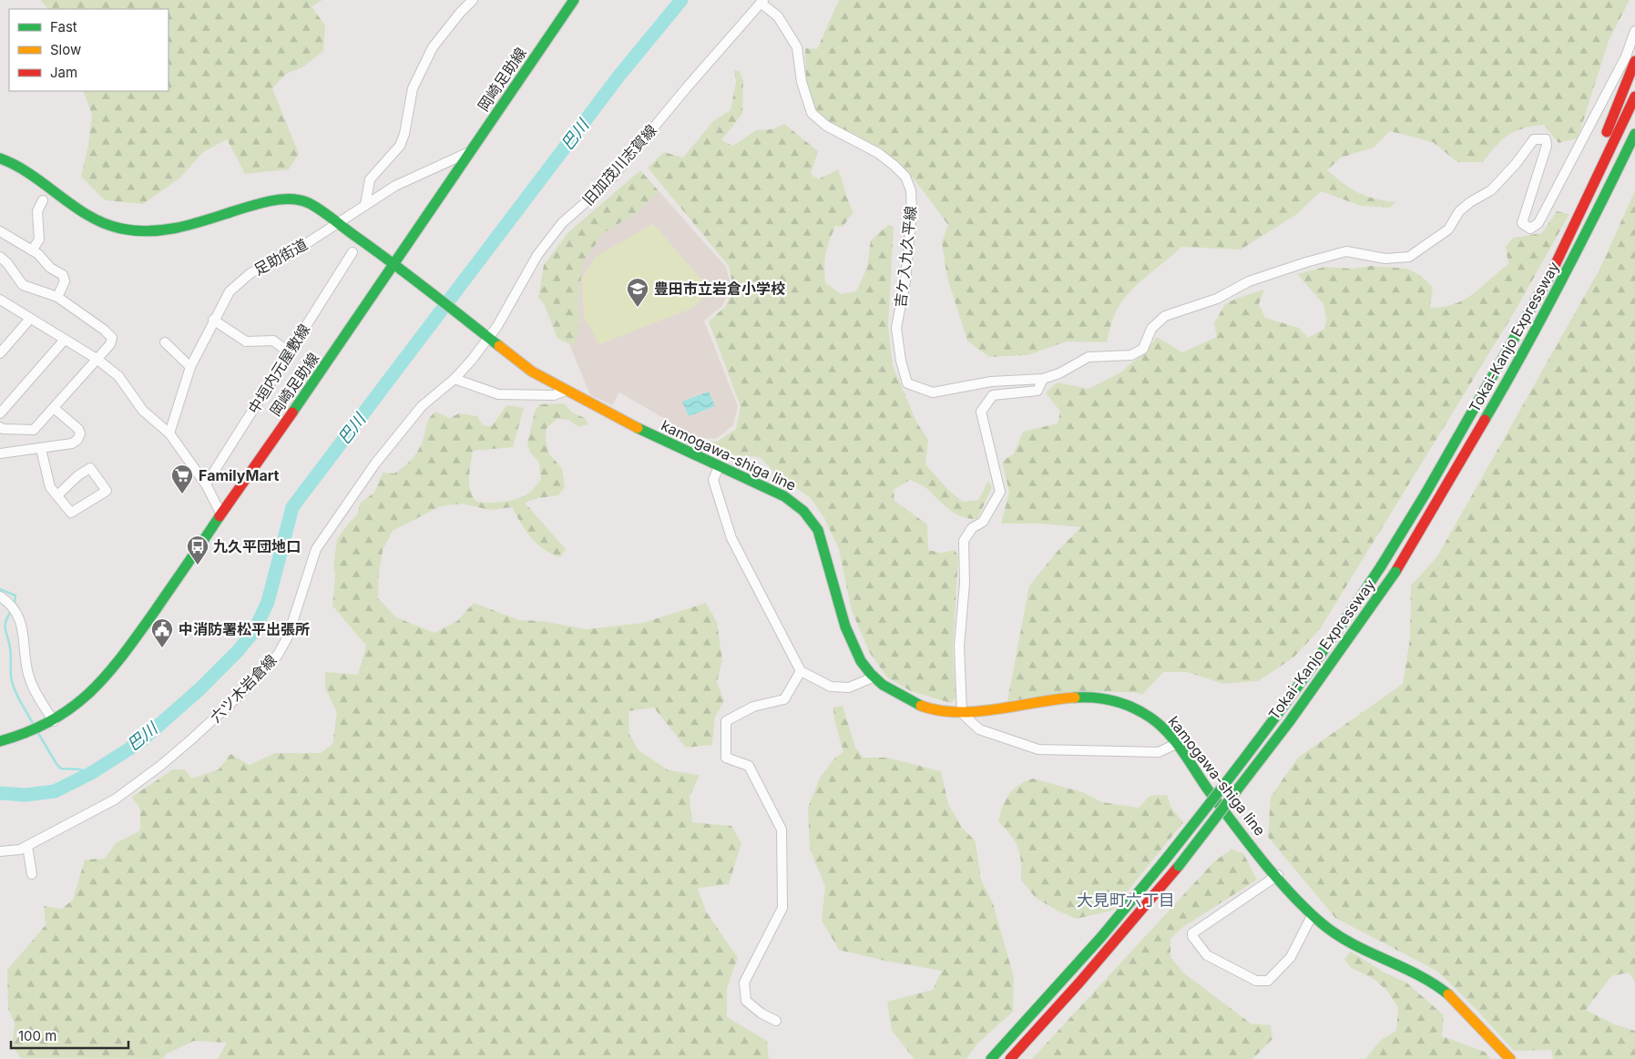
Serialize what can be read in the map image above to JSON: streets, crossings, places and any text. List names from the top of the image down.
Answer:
{
  "streets": {
    "main road": ["岡崎足助線", "Tokai-Kanjo Expressway", "kamogawa-shiga line"],
    "street": [
      "旧加茂川志賀線",
      "足助街道",
      "吉ケ入九久平線",
      "中垣内元屋敷線",
      "六ツ木岩倉線"
    ]
  },
  "crossings": [
    ["岡崎足助線", "足助街道"],
    ["岡崎足助線", "kamogawa-shiga line"],
    ["旧加茂川志賀線", "吉ケ入九久平線"],
    ["旧加茂川志賀線", "kamogawa-shiga line"],
    ["旧加茂川志賀線", "六ツ木岩倉線"],
    ["足助街道", "kamogawa-shiga line"],
    ["kamogawa-shiga line", "六ツ木岩倉線"]
  ],
  "districts": ["大見町六丁目"],
  "water": ["巴川"],
  "places": {
    "school or university": ["豊田市立岩倉小学校"],
    "supermarket": ["FamilyMart"],
    "bus stop": ["九久平団地口"],
    "public building": ["中消防署松平出張所"]
  },
  "legend": ["Fast", "Slow", "Jam"],
  "scale_bar": "100 m"
}
